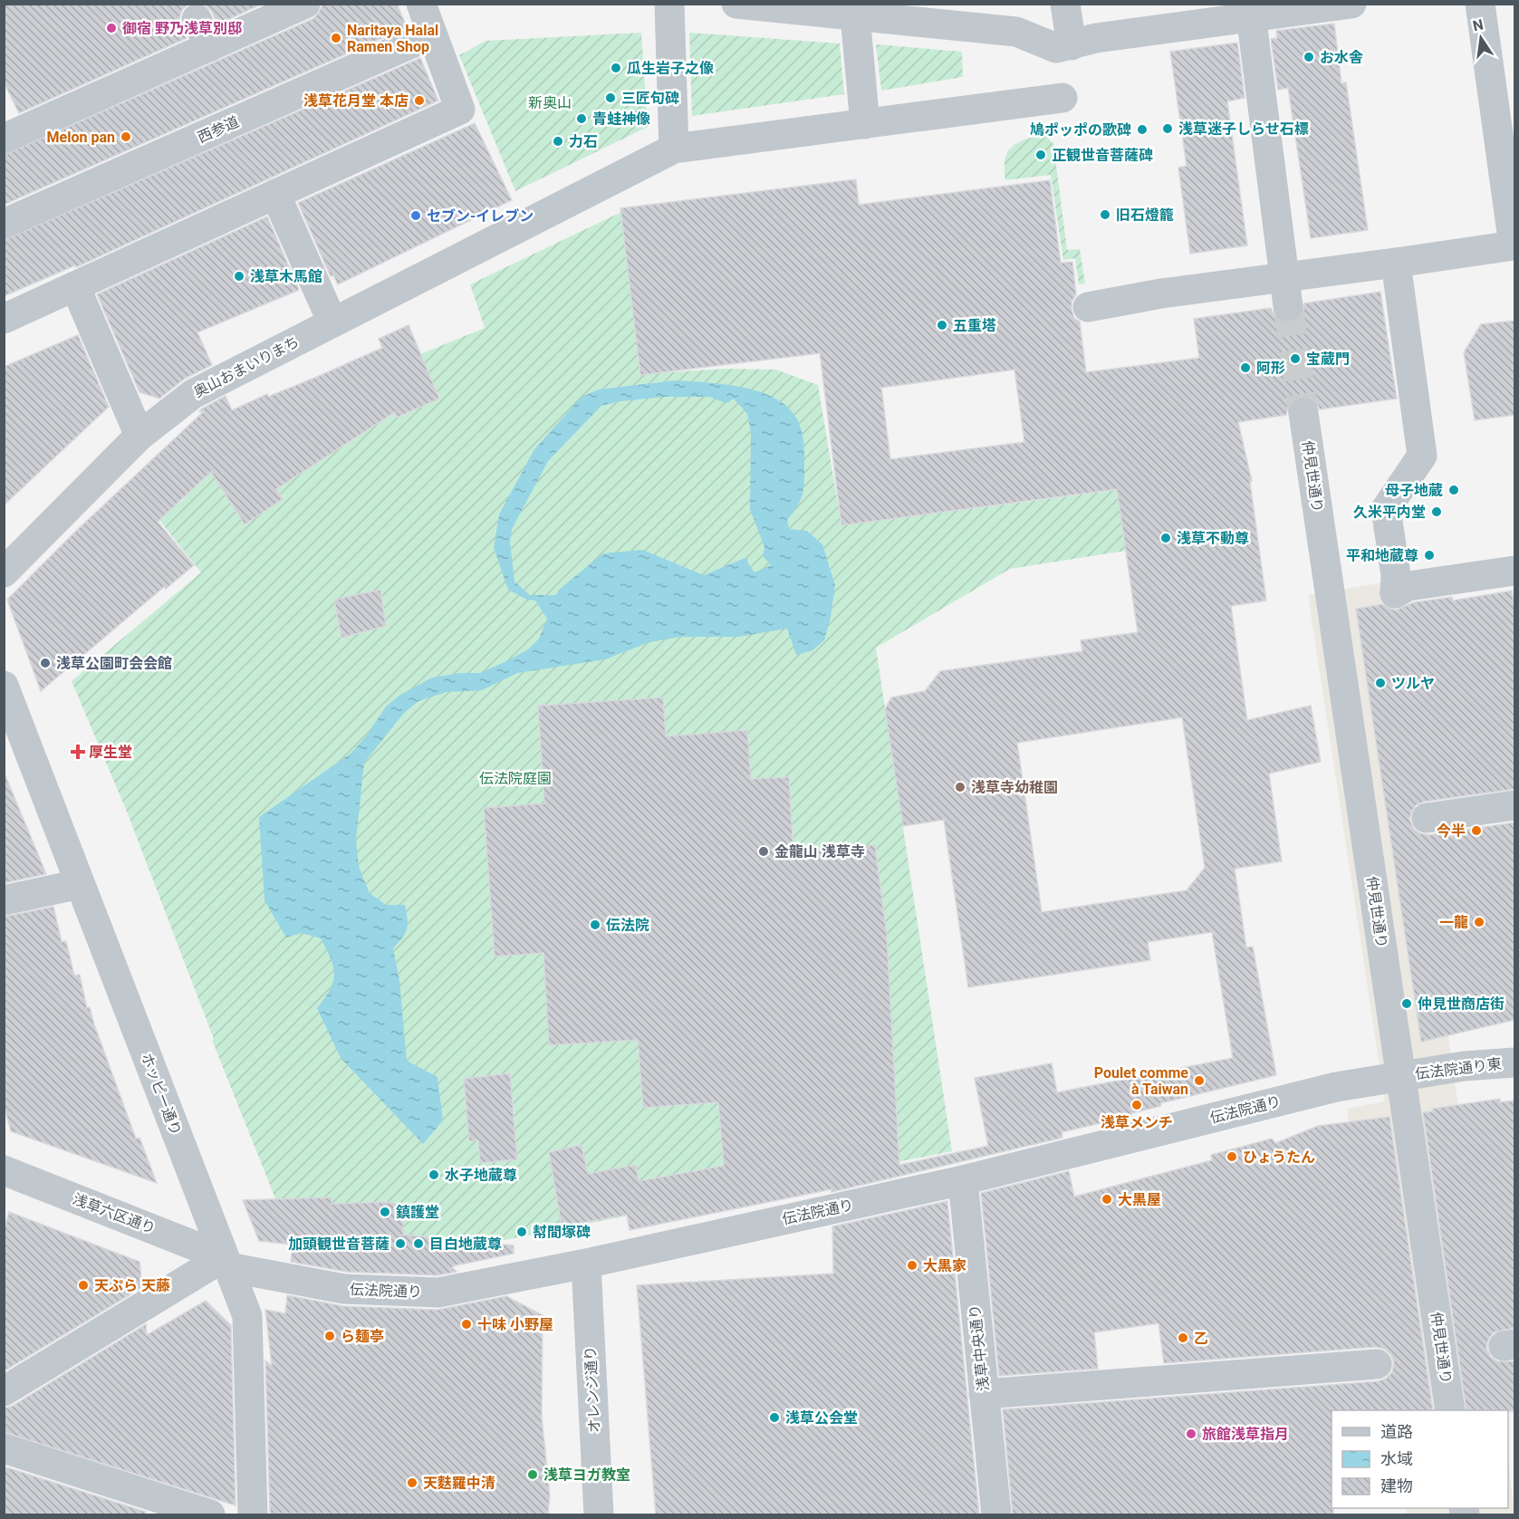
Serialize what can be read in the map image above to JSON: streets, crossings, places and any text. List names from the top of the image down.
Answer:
{
  "streets": {
    "street": [
      "西参道",
      "奥山おまいりまち",
      "仲見世通り",
      "伝法院通り東",
      "ホッピー通り",
      "伝法院通り",
      "浅草六区通り",
      "浅草中央通り",
      "オレンジ通り"
    ]
  },
  "crossings": [
    ["仲見世通り", "伝法院通り東"],
    ["仲見世通り", "伝法院通り"],
    ["伝法院通り東", "伝法院通り"],
    ["ホッピー通り", "伝法院通り"],
    ["ホッピー通り", "浅草六区通り"],
    ["伝法院通り", "浅草六区通り"],
    ["伝法院通り", "浅草中央通り"],
    ["伝法院通り", "オレンジ通り"]
  ],
  "parks": ["新奥山", "伝法院庭園"],
  "places": {
    "other": [
      "御宿 野乃浅草別邸",
      "Naritaya Halal Ramen Shop",
      "お水舎",
      "瓜生岩子之像",
      "三匠句碑",
      "浅草花月堂 本店",
      "青蛙神像",
      "浅草迷子しらせ石標",
      "鳩ポッポの歌碑",
      "Melon pan",
      "力石",
      "正観世音菩薩碑",
      "旧石燈籠",
      "セブン-イレブン",
      "浅草木馬館",
      "五重塔",
      "宝蔵門",
      "阿形",
      "母子地蔵",
      "久米平内堂",
      "浅草不動尊",
      "平和地蔵尊",
      "浅草公園町会会館",
      "ツルヤ",
      "浅草寺幼稚園",
      "今半",
      "金龍山 浅草寺",
      "一龍",
      "伝法院",
      "仲見世商店街",
      "Poulet comme à Taiwan",
      "浅草メンチ",
      "ひょうたん",
      "水子地蔵尊",
      "大黒屋",
      "鎮護堂",
      "幇間塚碑",
      "加頭観世音菩薩",
      "目白地蔵尊",
      "大黒家",
      "天ぷら 天藤",
      "十味 小野屋",
      "ら麺亭",
      "乙",
      "浅草公会堂",
      "旅館浅草指月",
      "浅草ヨガ教室",
      "天麩羅中清"
    ],
    "health": ["厚生堂"]
  },
  "legend": ["道路", "水域", "建物"],
  "north": "top"
}
